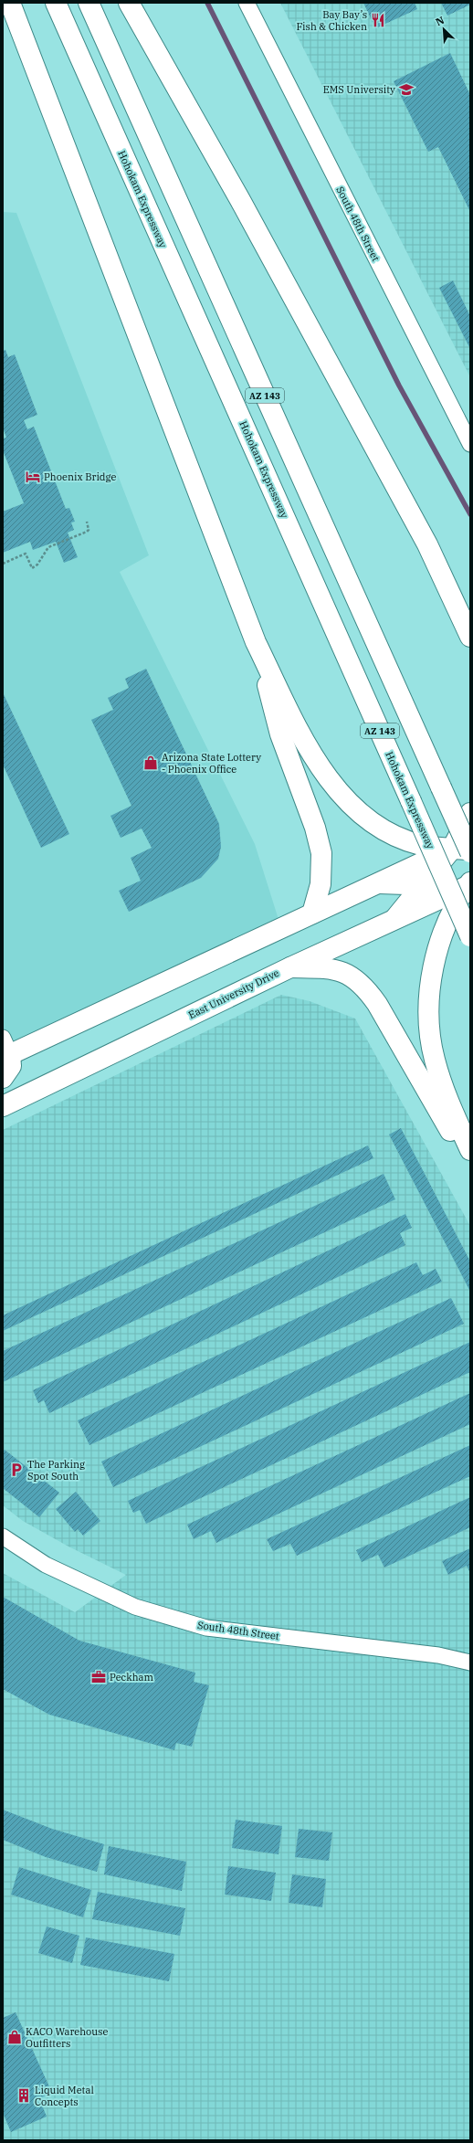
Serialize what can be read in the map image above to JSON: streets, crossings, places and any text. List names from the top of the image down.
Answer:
{
  "streets": {
    "main road": ["Hohokam Expressway", "AZ 143", "East University Drive"],
    "street": ["South 48th Street"]
  },
  "places": {
    "restaurant": ["Bay Bay’s Fish & Chicken"],
    "school or university": ["EMS University"],
    "hotel": ["Phoenix Bridge"],
    "shop": ["Arizona State Lottery - Phoenix Office", "KACO Warehouse Outfitters"],
    "parking": ["The Parking Spot South"],
    "office": ["Peckham"],
    "building": ["Liquid Metal Concepts"]
  },
  "north": "top left"
}
